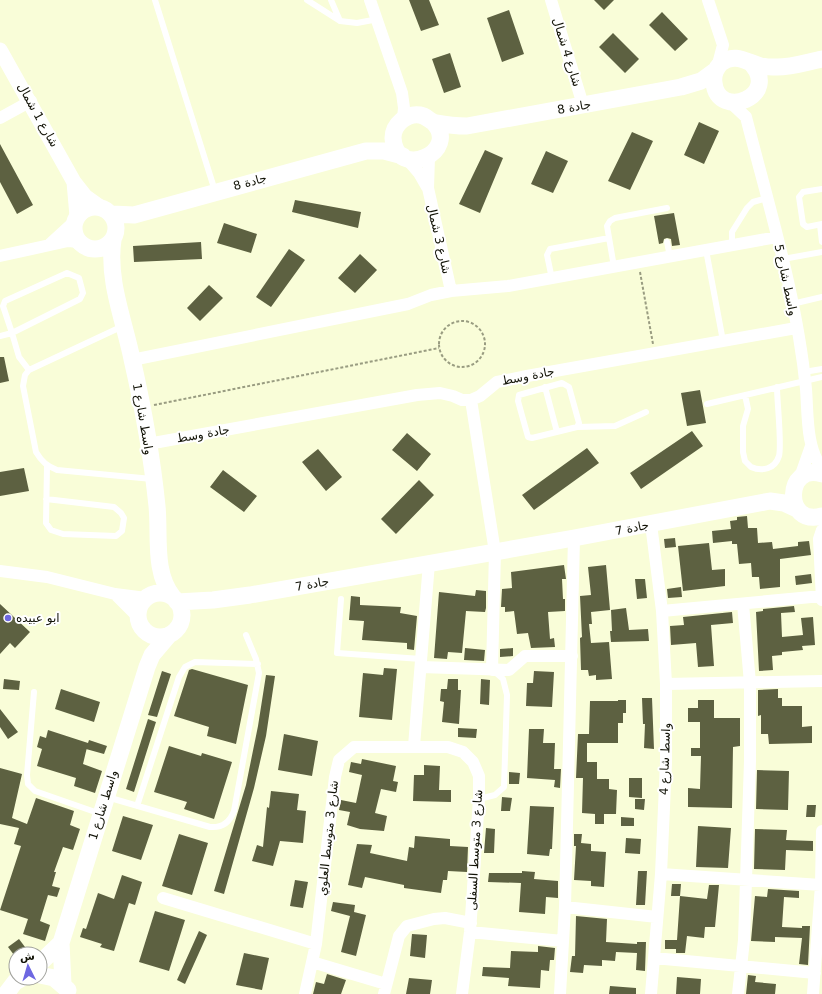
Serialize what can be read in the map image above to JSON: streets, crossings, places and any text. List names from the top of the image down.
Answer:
{
  "streets": {
    "main road": ["جادة 8", "واسط شارع 1", "جادة 7"],
    "street": [
      "شارع 4 شمال",
      "شارع 1 شمال",
      "شارع 3 شمال",
      "واسط شارع 5",
      "جادة وسط",
      "واسط شارع 4",
      "شارع 3 متوسط العلوي",
      "شارع 3 متوسط السفلى"
    ]
  },
  "crossings": [
    ["شارع 4 شمال", "جادة 8"],
    ["جادة 8", "شارع 1 شمال"],
    ["جادة 8", "شارع 3 شمال"],
    ["جادة 8", "واسط شارع 1"],
    ["شارع 1 شمال", "واسط شارع 1"],
    ["واسط شارع 5", "جادة وسط"],
    ["واسط شارع 5", "جادة 7"],
    ["جادة وسط", "واسط شارع 1"],
    ["واسط شارع 1", "جادة 7"],
    ["جادة 7", "واسط شارع 4"],
    ["شارع 3 متوسط العلوي", "شارع 3 متوسط السفلى"]
  ],
  "places": ["ابو عبيده"],
  "north": "top"
}
